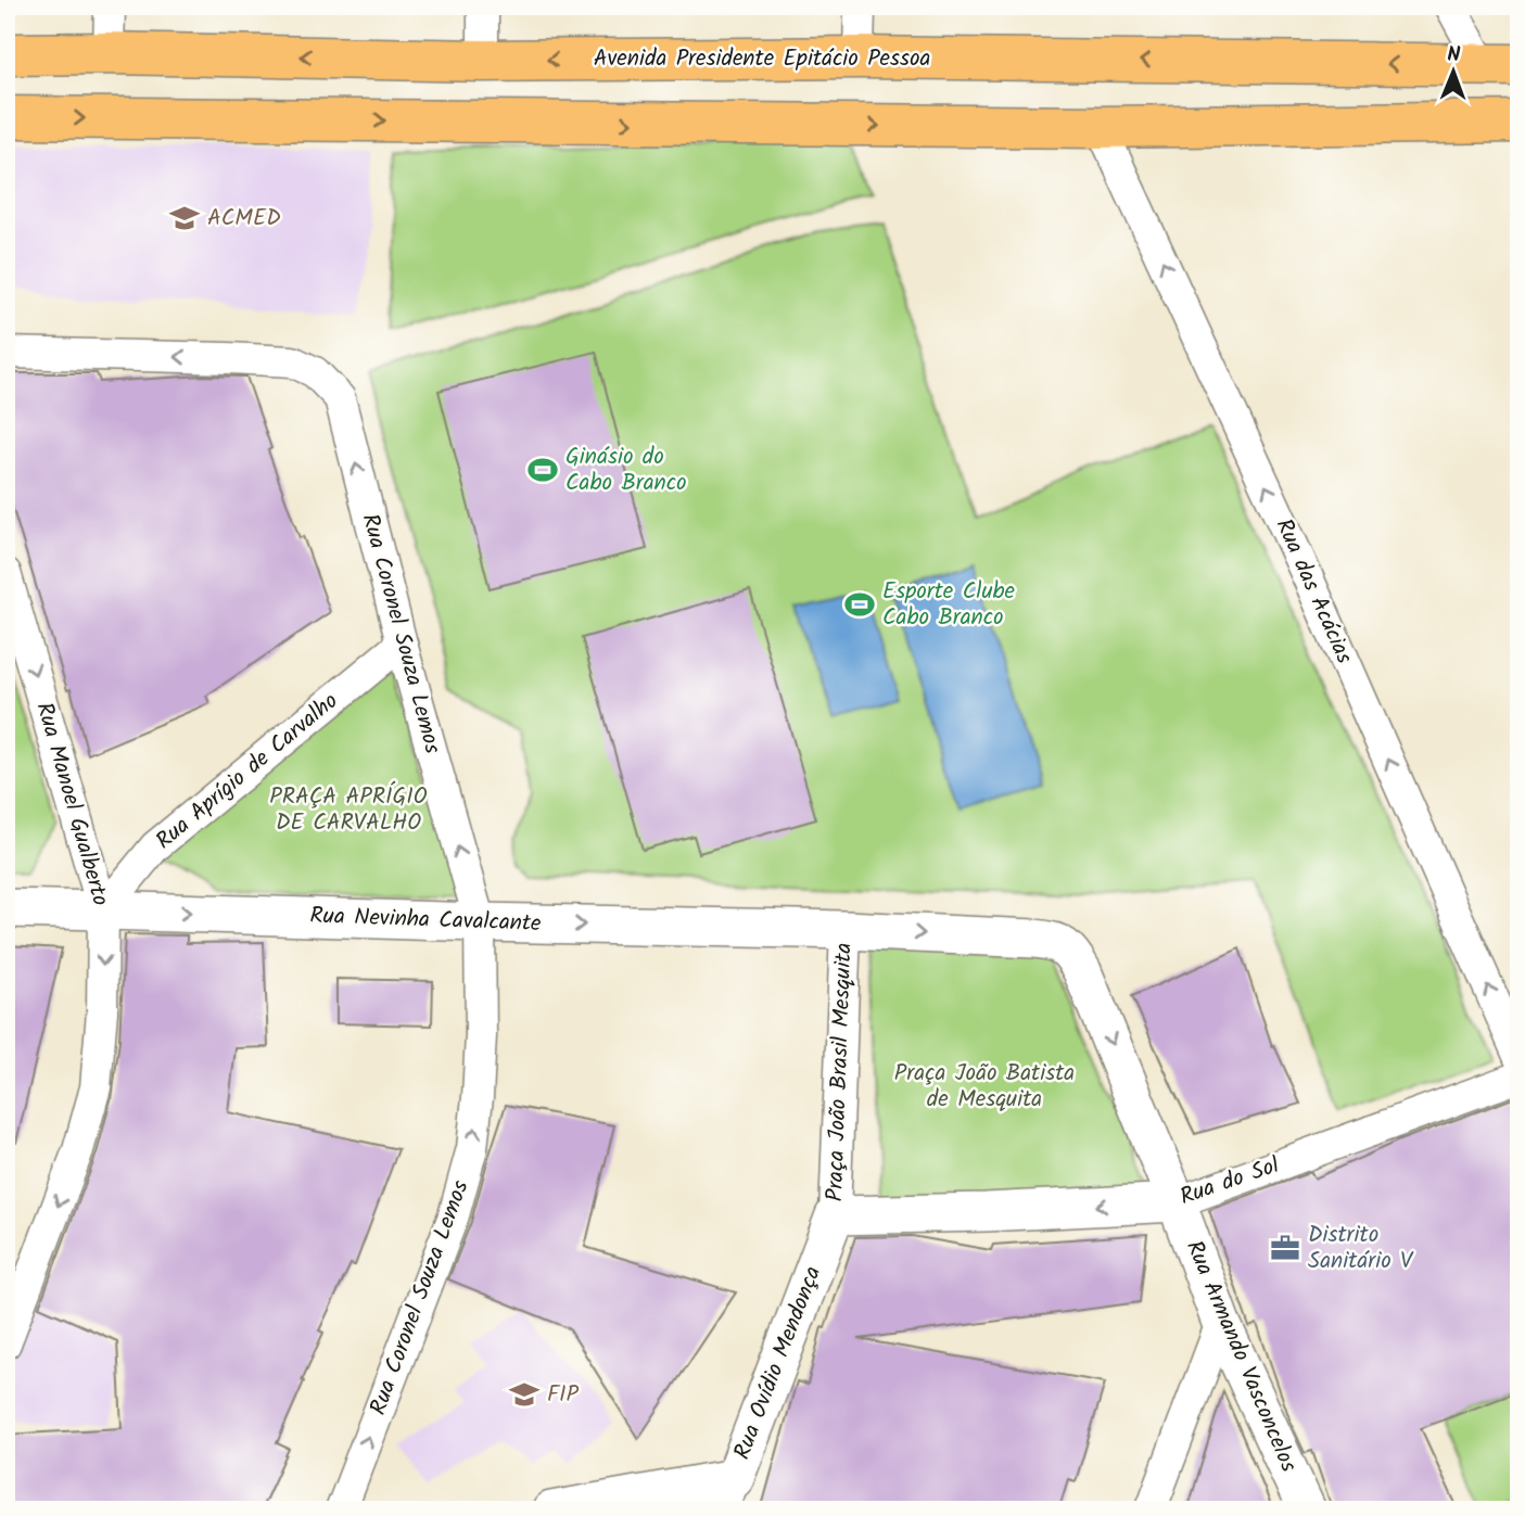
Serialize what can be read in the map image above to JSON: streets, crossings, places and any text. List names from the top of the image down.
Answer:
{
  "streets": {
    "main road": ["Avenida Presidente Epitácio Pessoa"],
    "street": [
      "Rua das Acácias",
      "Rua Coronel Souza Lemos",
      "Rua Aprígio de Carvalho",
      "Rua Manoel Gualberto",
      "Rua Nevinha Cavalcante",
      "Praça João Brasil Mesquita",
      "Rua do Sol",
      "Rua Armando Vasconcelos",
      "Rua Ovídio Mendonça"
    ]
  },
  "crossings": [
    ["Rua Coronel Souza Lemos", "Rua Aprígio de Carvalho"],
    ["Rua Coronel Souza Lemos", "Rua Nevinha Cavalcante"],
    ["Rua Aprígio de Carvalho", "Rua Manoel Gualberto"],
    ["Rua Aprígio de Carvalho", "Rua Nevinha Cavalcante"],
    ["Rua Manoel Gualberto", "Rua Nevinha Cavalcante"],
    ["Rua Nevinha Cavalcante", "Praça João Brasil Mesquita"],
    ["Praça João Brasil Mesquita", "Rua do Sol"],
    ["Praça João Brasil Mesquita", "Rua Armando Vasconcelos"],
    ["Praça João Brasil Mesquita", "Rua Ovídio Mendonça"],
    ["Rua do Sol", "Rua Armando Vasconcelos"],
    ["Rua do Sol", "Rua Ovídio Mendonça"]
  ],
  "one_way": [
    "Rua das Acácias",
    "Rua Coronel Souza Lemos",
    "Rua Manoel Gualberto",
    "Rua Nevinha Cavalcante",
    "Praça João Brasil Mesquita",
    "Rua do Sol"
  ],
  "parks": ["PRAÇA APRÍGIO DE CARVALHO", "Praça João Batista de Mesquita"],
  "places": {
    "school or university": ["ACMED", "FIP"],
    "sports": ["Ginásio do Cabo Branco", "Esporte Clube Cabo Branco"],
    "office": ["Distrito Sanitário V"]
  },
  "north": "top"
}
